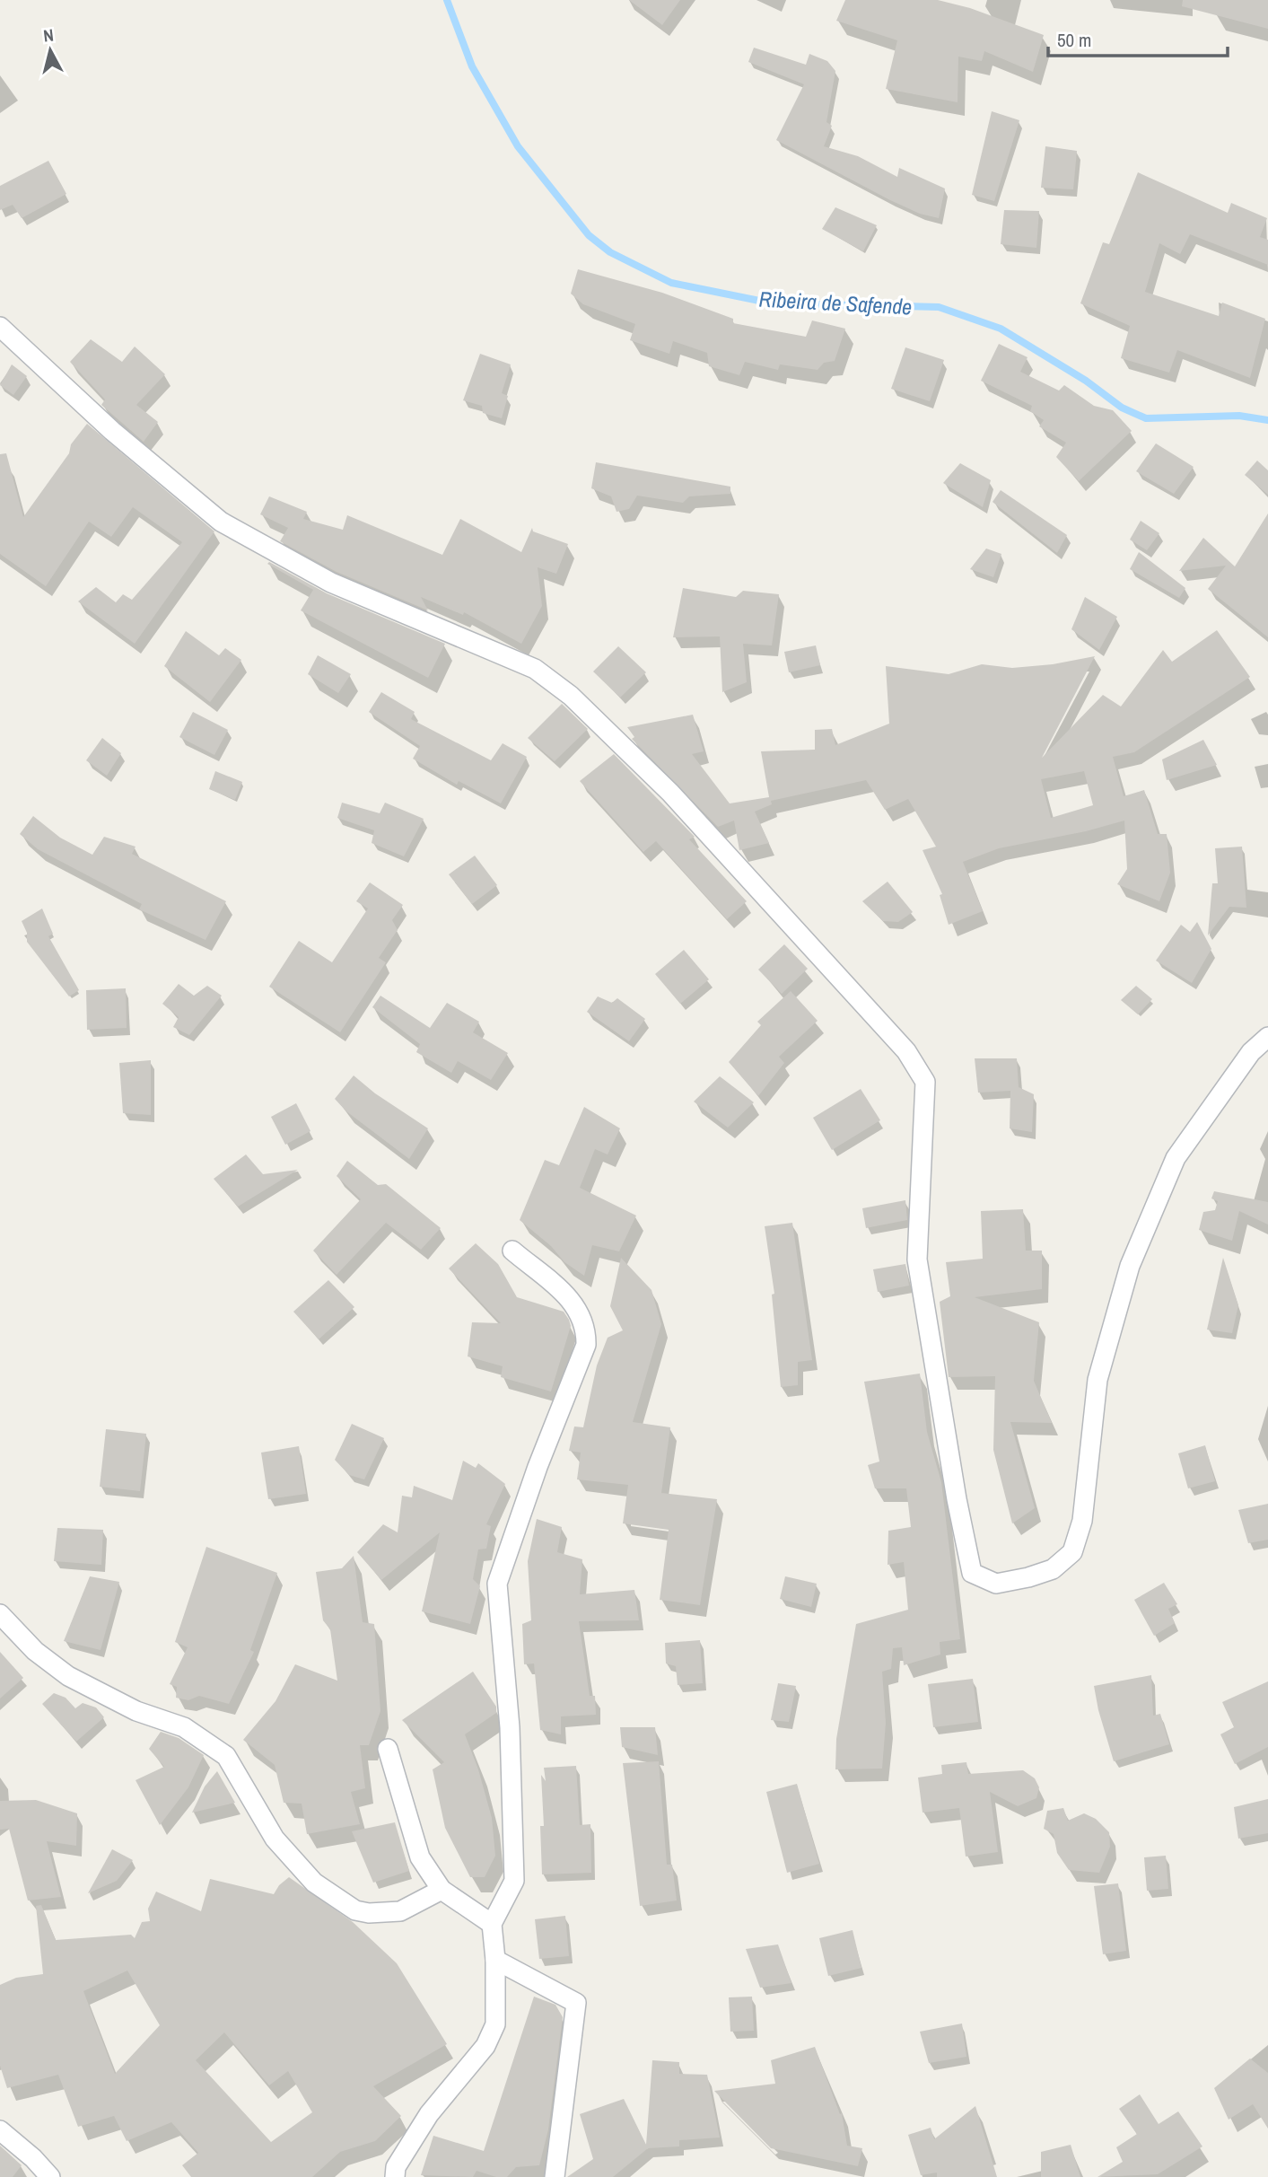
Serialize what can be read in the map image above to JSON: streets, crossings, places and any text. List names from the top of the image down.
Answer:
{
  "water": ["Ribeira de Safende"],
  "scale_bar": "50 m",
  "north": "top"
}
